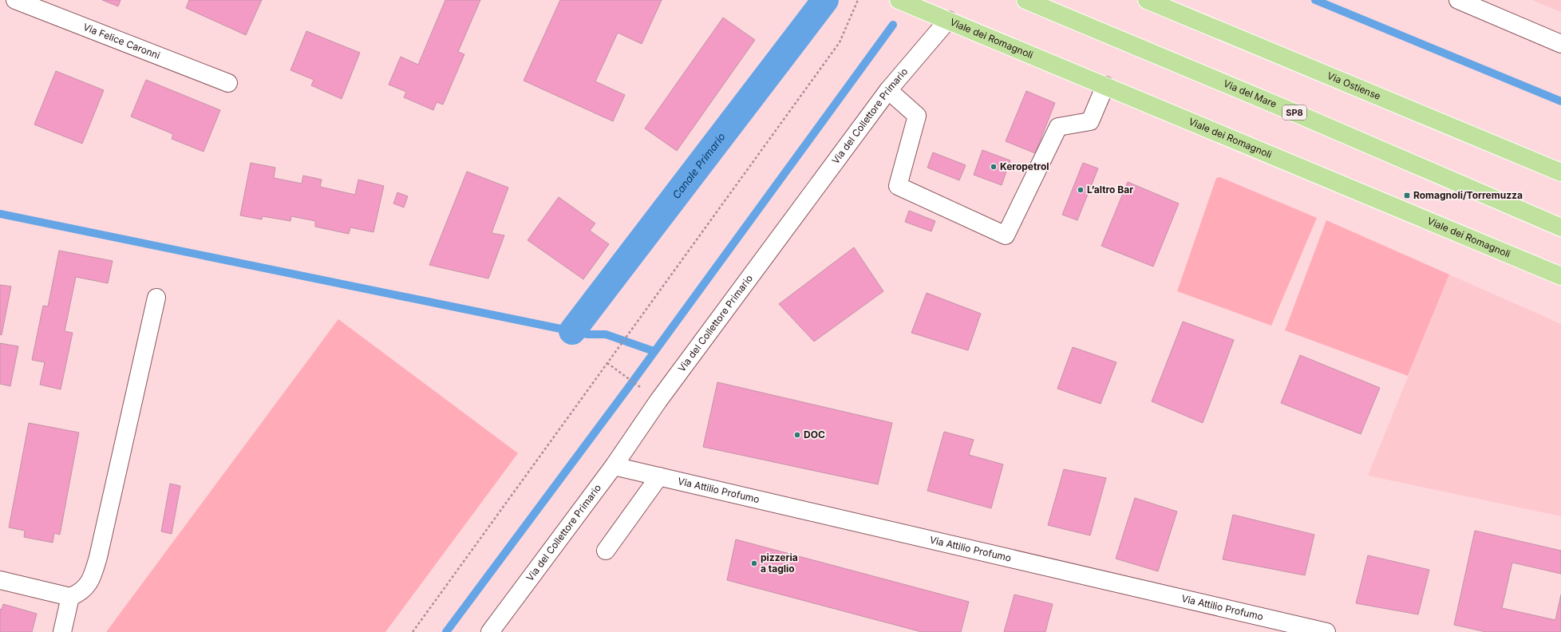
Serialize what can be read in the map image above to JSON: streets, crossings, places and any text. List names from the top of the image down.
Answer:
{
  "streets": {
    "main road": [
      "Viale dei Romagnoli",
      "Via Ostiense",
      "Via del Mare",
      "SP8"
    ],
    "street": ["Via Felice Caronni", "Via del Collettore Primario", "Via Attilio Profumo"]
  },
  "crossings": [
    ["Viale dei Romagnoli", "Via del Collettore Primario"],
    ["Via del Collettore Primario", "Via Attilio Profumo"]
  ],
  "water": ["Canale Primario"],
  "places": {
    "other": [
      "Keropetrol",
      "L’altro Bar",
      "DOC",
      "pizzeria a taglio"
    ],
    "transit": ["Romagnoli/Torremuzza"]
  }
}
